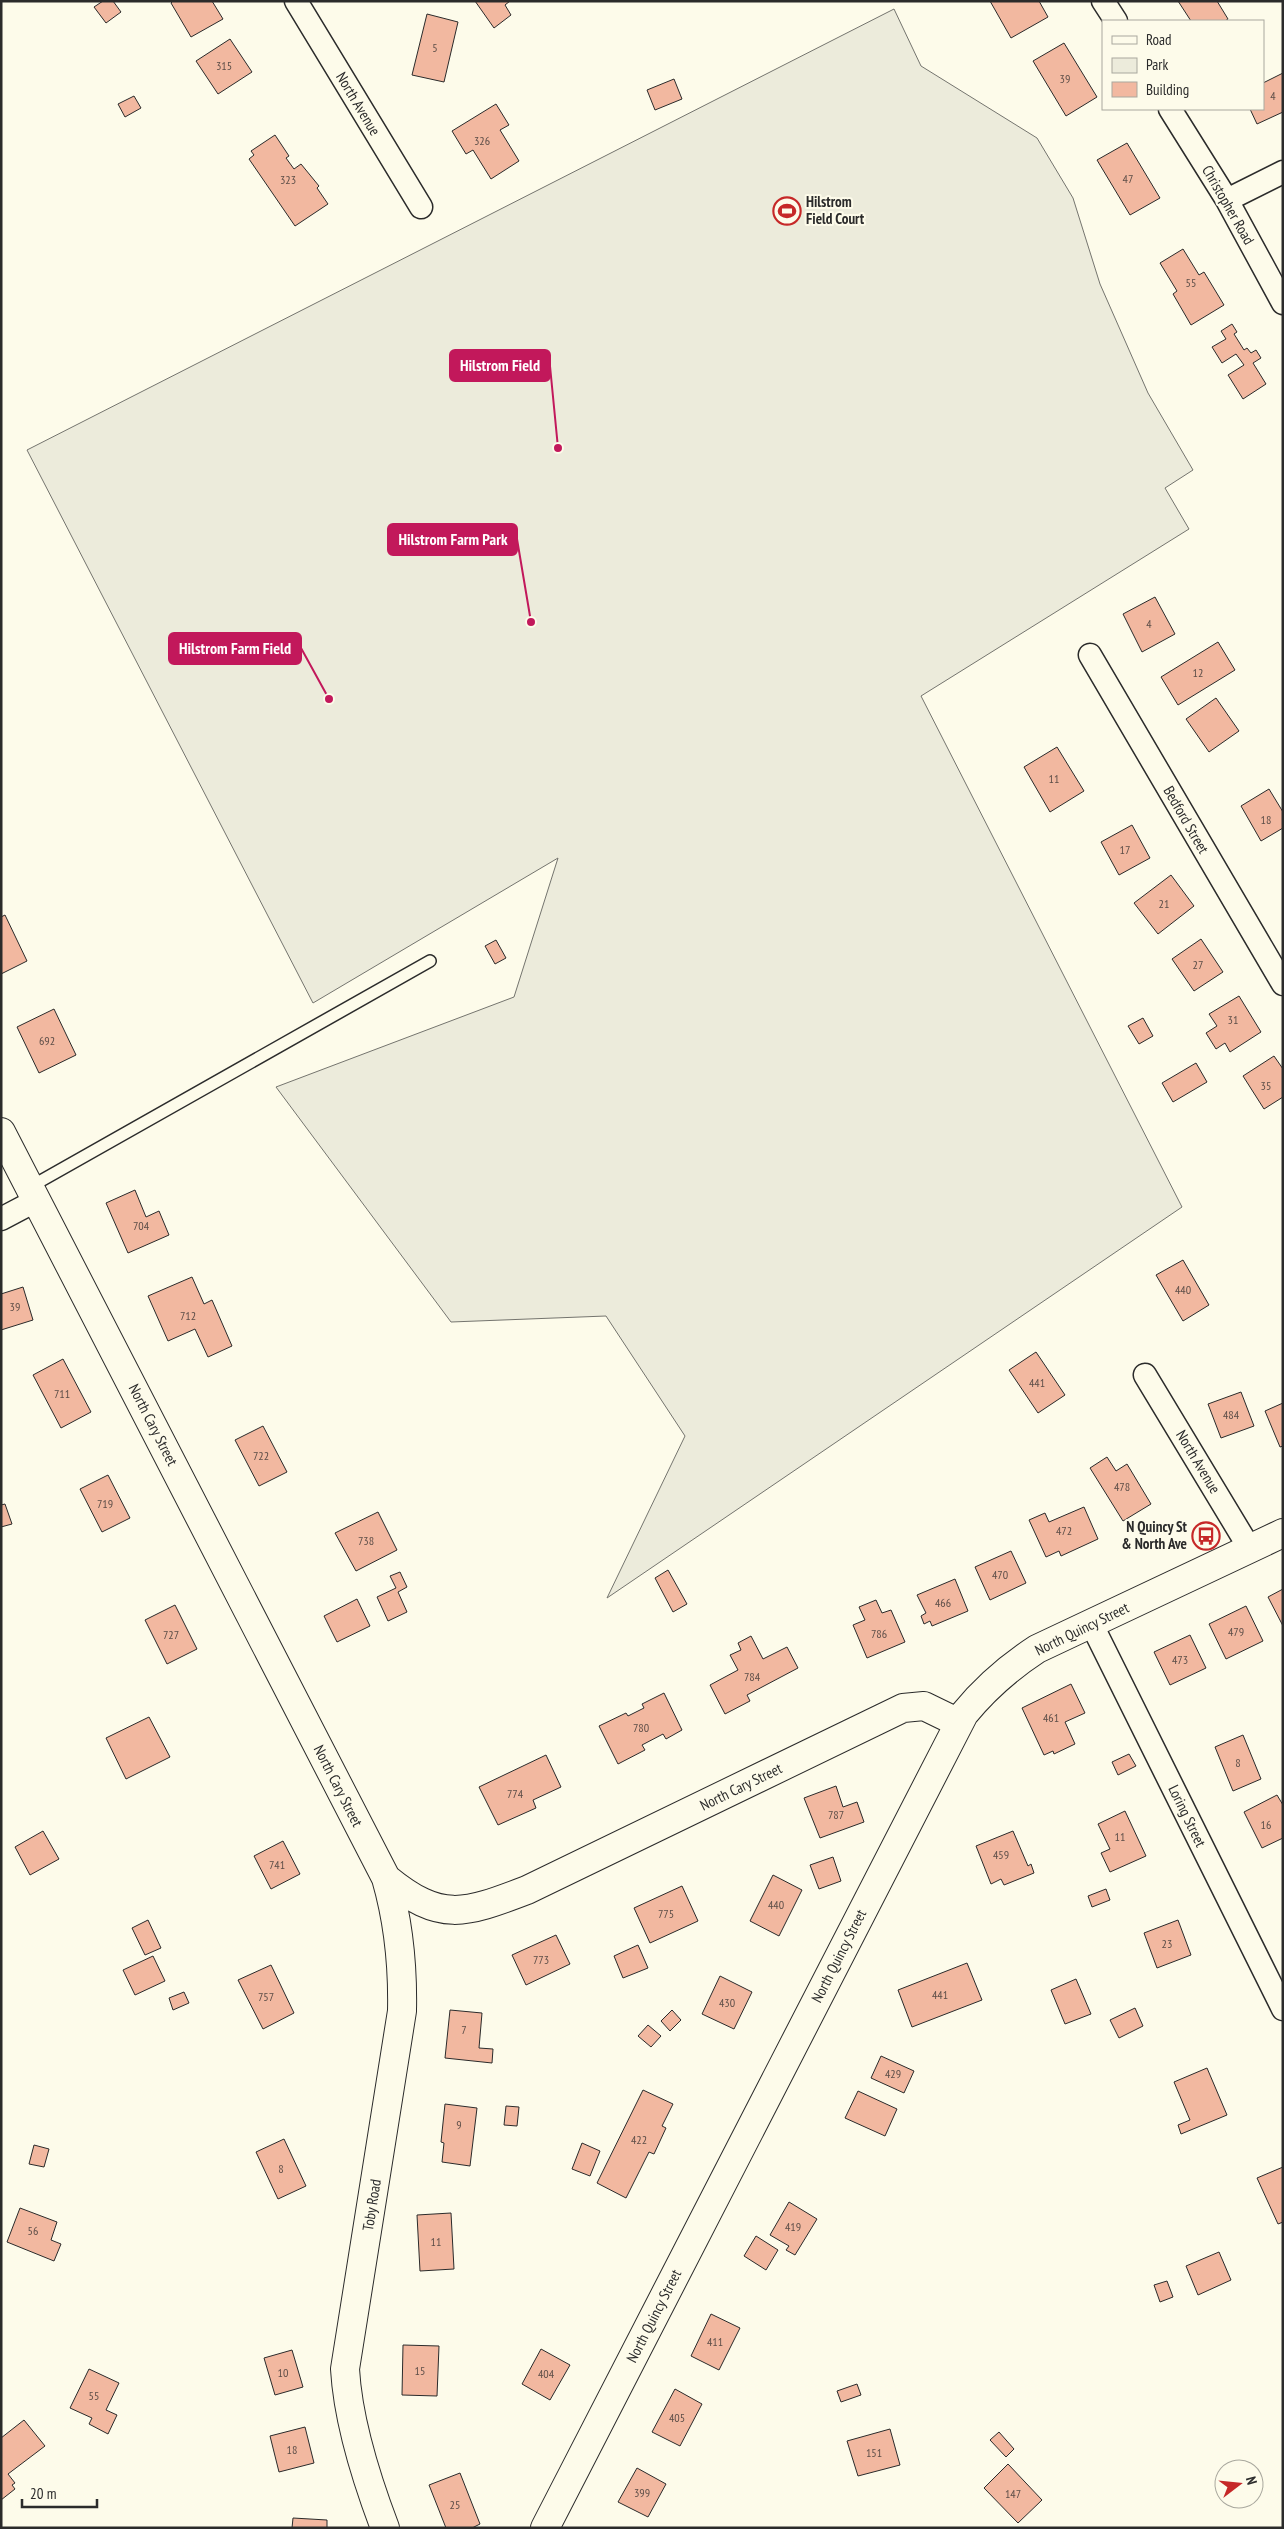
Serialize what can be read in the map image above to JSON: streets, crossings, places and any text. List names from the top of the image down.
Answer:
{
  "streets": {
    "main road": ["North Cary Street", "North Quincy Street", "Toby Road"],
    "street": [
      "North Avenue",
      "Christopher Road",
      "Bedford Street",
      "Loring Street"
    ]
  },
  "crossings": [
    ["North Avenue", "North Quincy Street"],
    ["North Cary Street", "North Quincy Street"],
    ["North Cary Street", "Toby Road"],
    ["North Quincy Street", "Loring Street"]
  ],
  "places": {
    "sports": ["Hilstrom Field Court"],
    "other": ["Hilstrom Field", "Hilstrom Farm Park", "Hilstrom Farm Field"],
    "bus stop": ["N Quincy St & North Ave"]
  },
  "house_numbers": [
    "5",
    "315",
    "39",
    "4",
    "326",
    "47",
    "323",
    "55",
    "4",
    "12",
    "11",
    "18",
    "17",
    "21",
    "27",
    "31",
    "692",
    "35",
    "704",
    "440",
    "39",
    "712",
    "441",
    "711",
    "484",
    "722",
    "478",
    "719",
    "472",
    "738",
    "470",
    "466",
    "479",
    "786",
    "727",
    "473",
    "784",
    "461",
    "780",
    "8",
    "774",
    "787",
    "16",
    "11",
    "459",
    "741",
    "440",
    "775",
    "23",
    "773",
    "441",
    "757",
    "430",
    "7",
    "429",
    "9",
    "422",
    "8",
    "419",
    "56",
    "11",
    "411",
    "15",
    "10",
    "404",
    "55",
    "405",
    "18",
    "151",
    "399",
    "147",
    "25"
  ],
  "legend": ["Road", "Park", "Building"],
  "scale_bar": "20 m",
  "north": "right"
}
